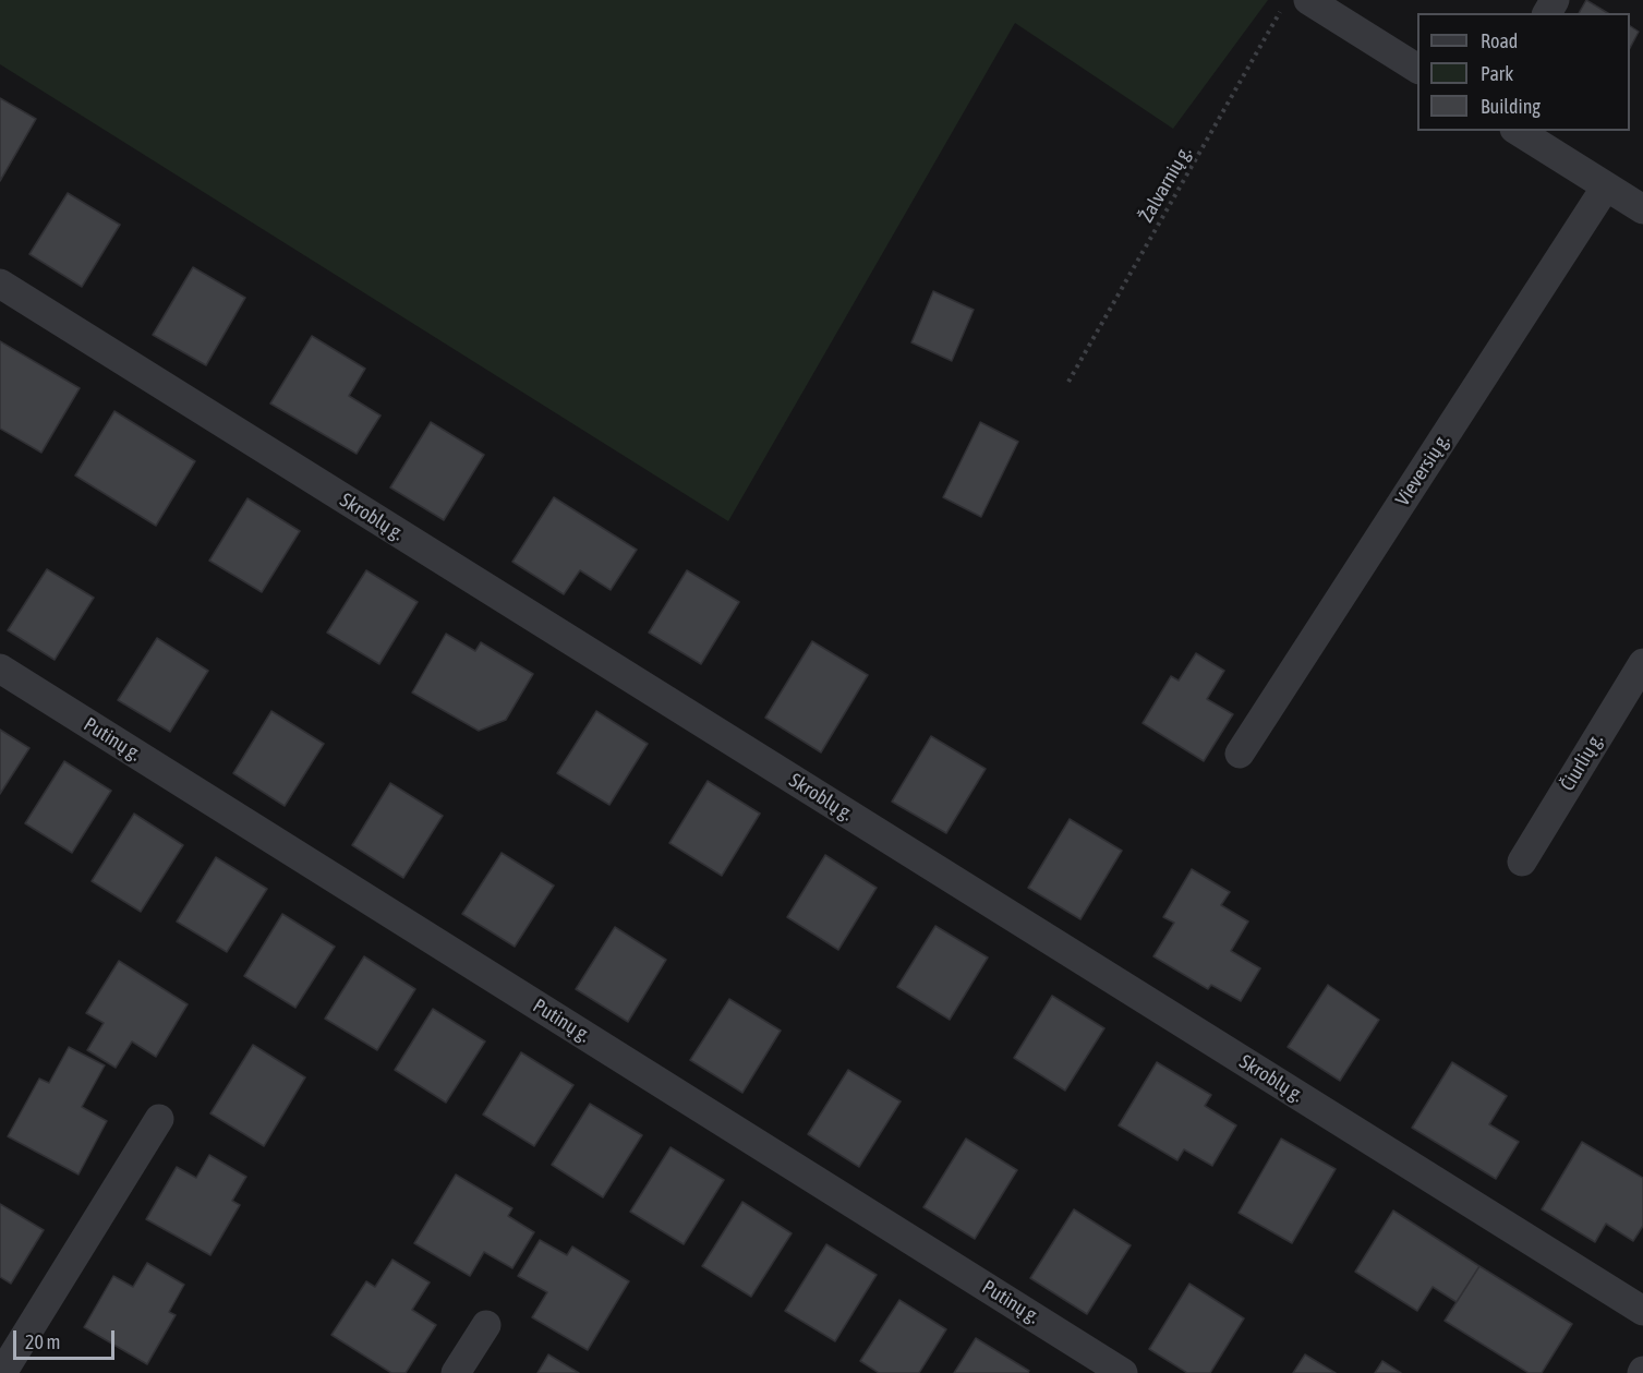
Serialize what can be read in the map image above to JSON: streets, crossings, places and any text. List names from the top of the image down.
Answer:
{
  "streets": {
    "street": [
      "Vieversių g.",
      "Skroblų g.",
      "Putinų g.",
      "Čiurlių g."
    ],
    "path": ["Žalvarnių g."]
  },
  "legend": ["Road", "Park", "Building"],
  "scale_bar": "20 m"
}
